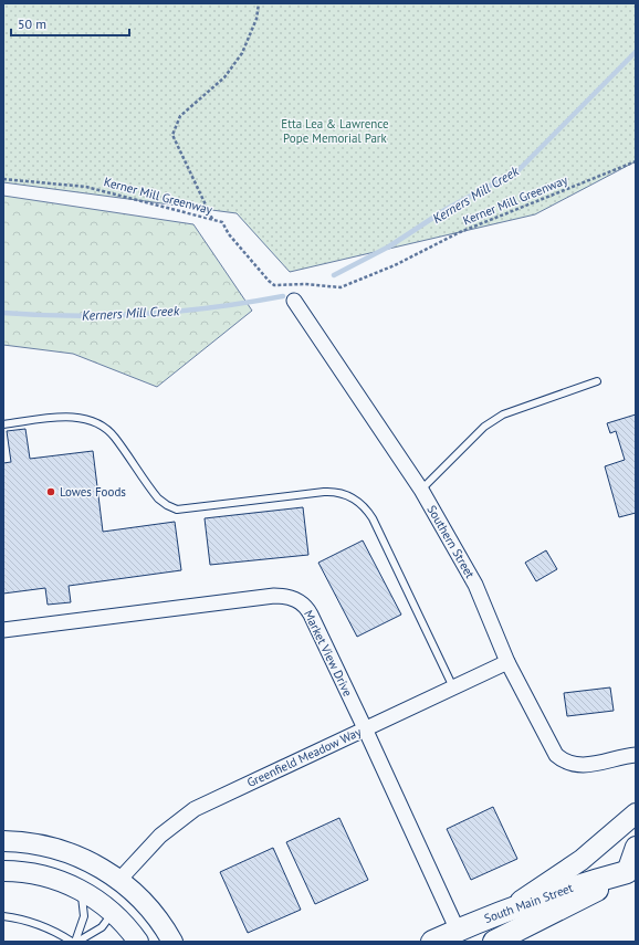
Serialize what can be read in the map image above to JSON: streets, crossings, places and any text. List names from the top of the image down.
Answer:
{
  "streets": {
    "main road": ["South Main Street"],
    "street": ["Southern Street", "Market View Drive", "Greenfield Meadow Way"],
    "path": ["Kerner Mill Greenway"]
  },
  "crossings": [
    ["Southern Street", "Greenfield Meadow Way"],
    ["Market View Drive", "Greenfield Meadow Way"],
    ["Market View Drive", "South Main Street"]
  ],
  "water": ["Kerners Mill Creek"],
  "parks": ["Etta Lea & Lawrence Pope Memorial Park"],
  "places": ["Lowes Foods"],
  "scale_bar": "50 m"
}
